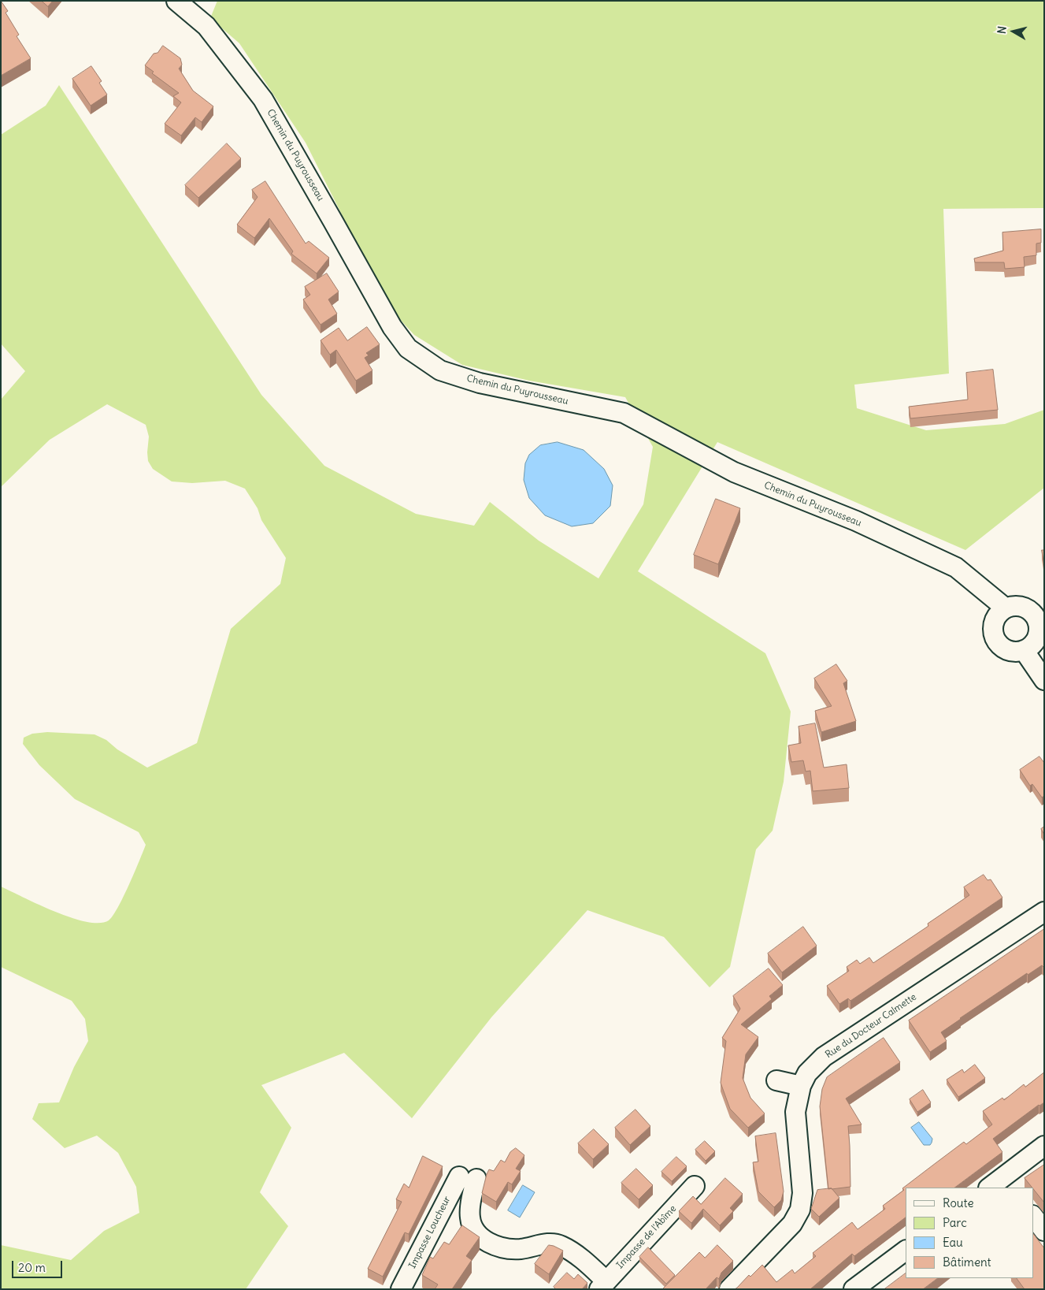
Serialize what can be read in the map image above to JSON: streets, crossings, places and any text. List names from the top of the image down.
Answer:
{
  "streets": {
    "street": [
      "Chemin du Puyrousseau",
      "Rue du Docteur Calmette",
      "Impasse Loucheur",
      "Impasse de l'Abîme"
    ]
  },
  "crossings": [
    ["Impasse Loucheur", "Impasse de l'Abîme"]
  ],
  "legend": [
    "Route",
    "Parc",
    "Eau",
    "Bâtiment"
  ],
  "scale_bar": "20 m",
  "north": "left"
}
